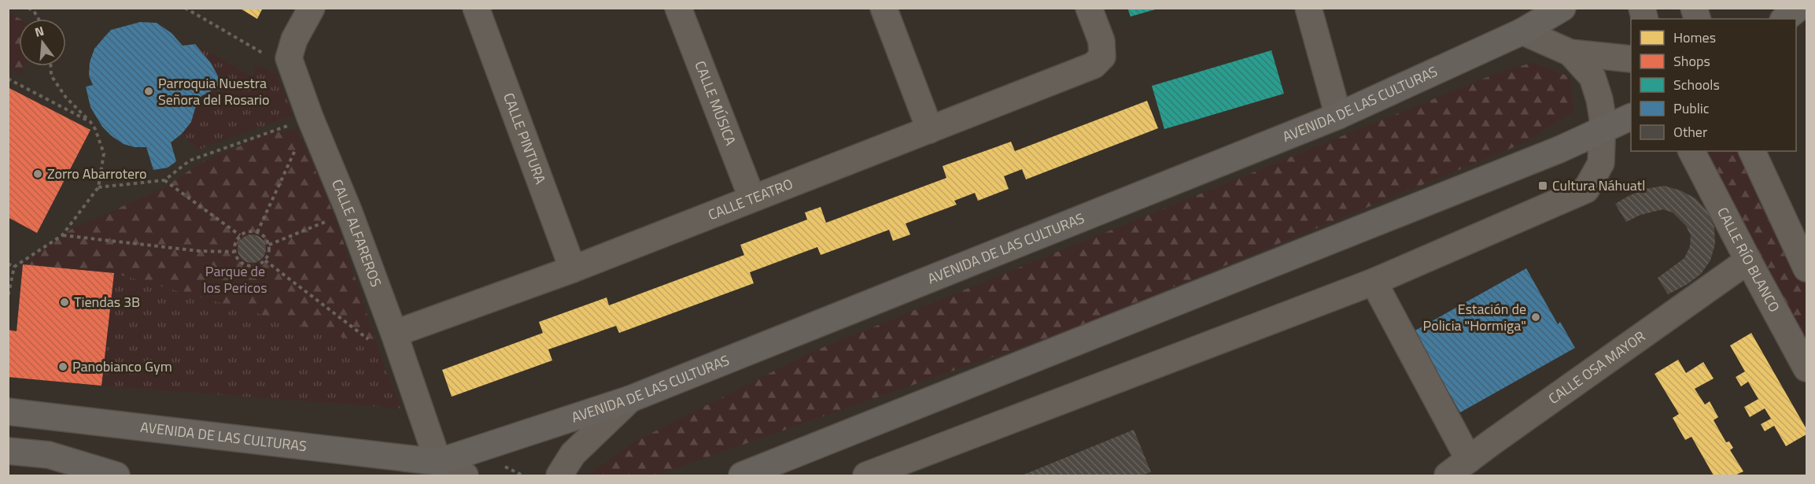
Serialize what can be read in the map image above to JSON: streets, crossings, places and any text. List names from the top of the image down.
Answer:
{
  "streets": {
    "main road": ["AVENIDA DE LAS CULTURAS"],
    "street": [
      "CALLE MÚSICA",
      "CALLE PINTURA",
      "CALLE TEATRO",
      "CALLE ALFAREROS",
      "CALLE RÍO BLANCO",
      "CALLE OSA MAYOR"
    ]
  },
  "crossings": [
    ["CALLE MÚSICA", "CALLE TEATRO"],
    ["AVENIDA DE LAS CULTURAS", "CALLE ALFAREROS"],
    ["CALLE PINTURA", "CALLE TEATRO"],
    ["CALLE TEATRO", "CALLE ALFAREROS"],
    ["CALLE RÍO BLANCO", "CALLE OSA MAYOR"]
  ],
  "parks": ["Parque de los Pericos"],
  "places": {
    "other": [
      "Parroquia Nuestra Señora del Rosario",
      "Zorro Abarrotero",
      "Tiendas 3B",
      "Estación de Policia \"Hormiga\"",
      "Panobianco Gym"
    ],
    "transit": ["Cultura Náhuatl"]
  },
  "legend": [
    "Homes",
    "Shops",
    "Schools",
    "Public",
    "Other"
  ],
  "north": "top"
}
